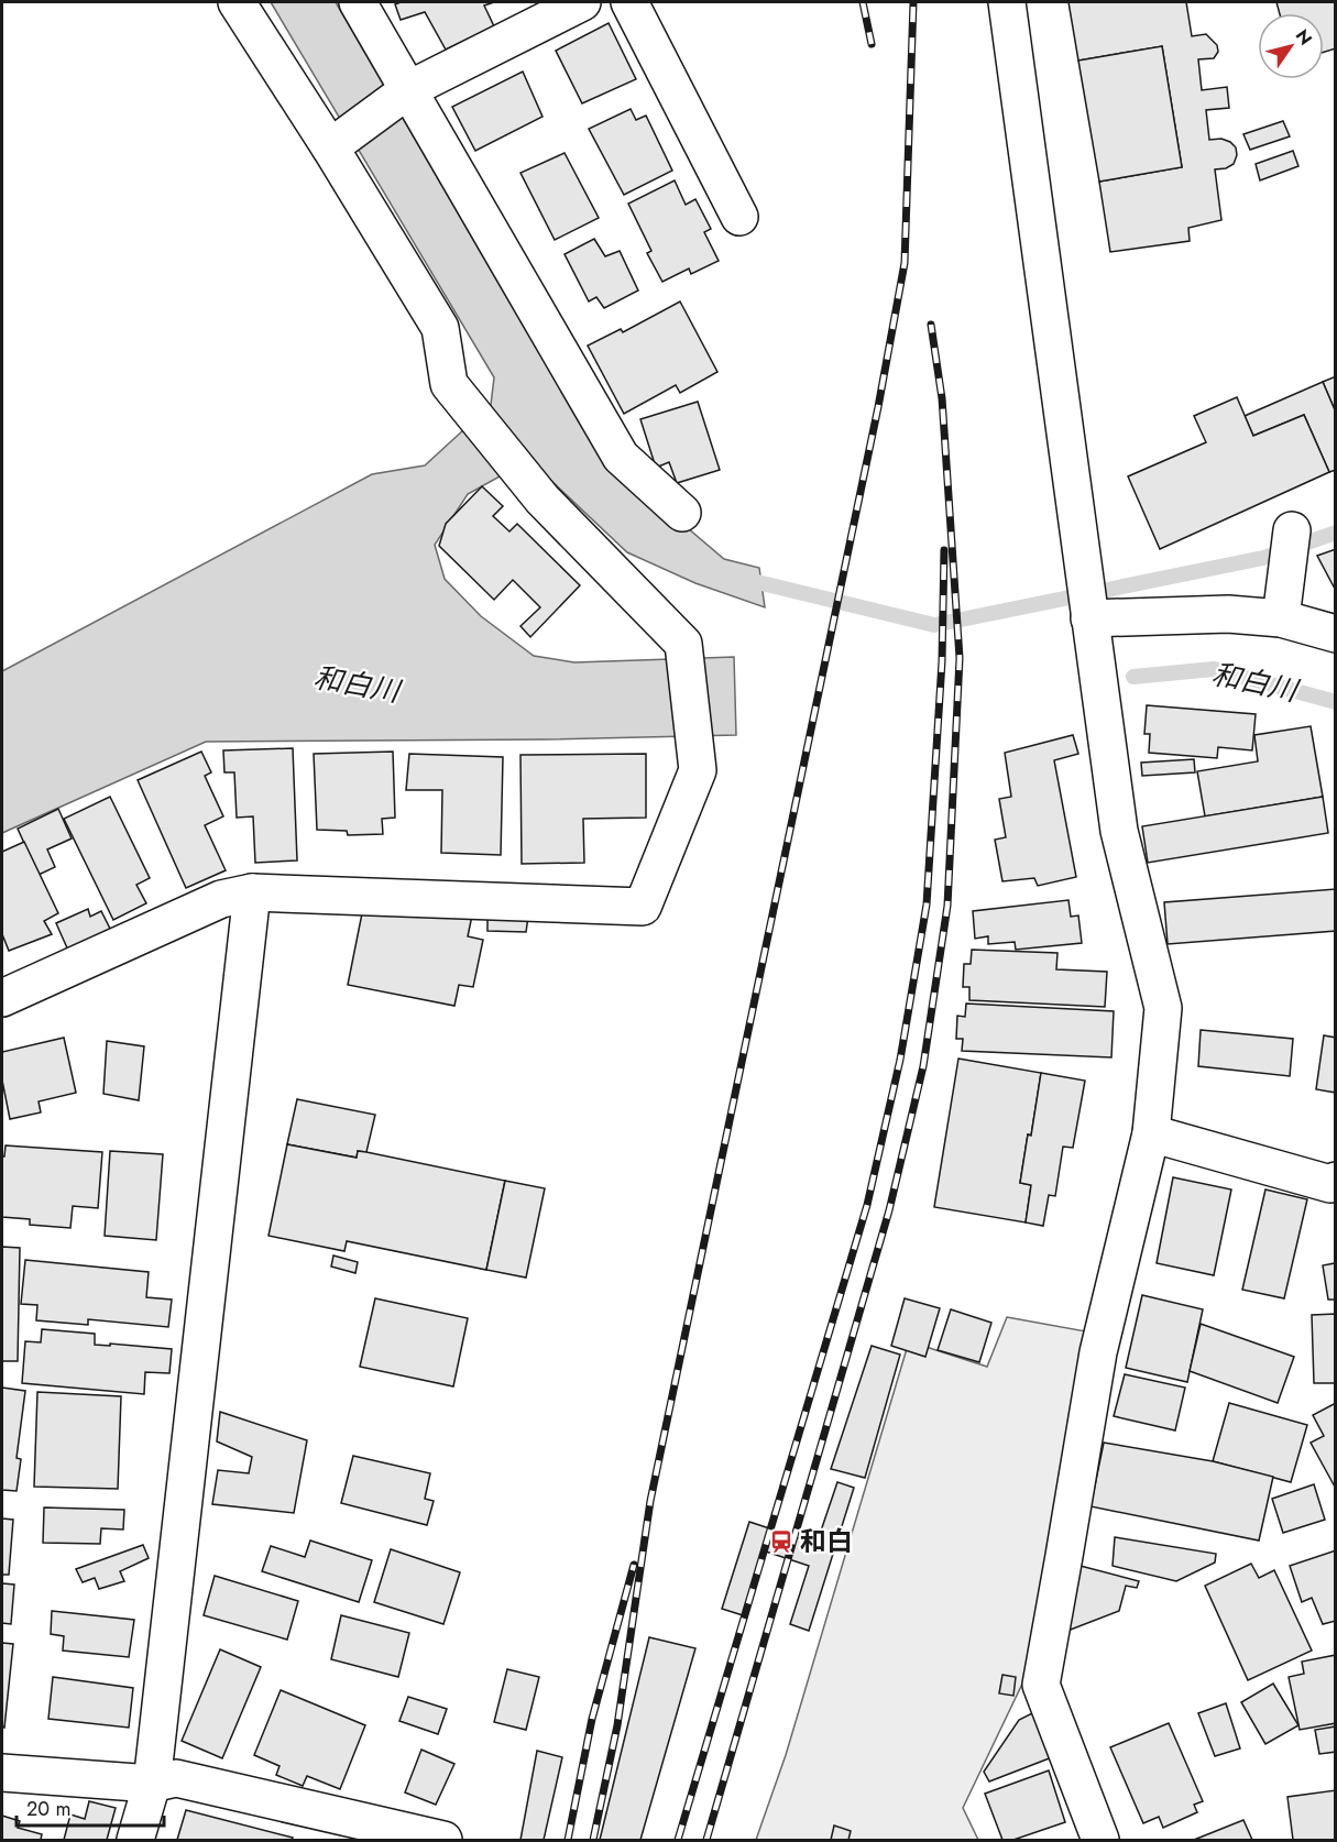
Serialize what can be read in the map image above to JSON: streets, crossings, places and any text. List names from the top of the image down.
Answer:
{
  "water": ["和白川"],
  "places": {
    "station": ["和白"]
  },
  "scale_bar": "20 m",
  "north": "top right"
}
